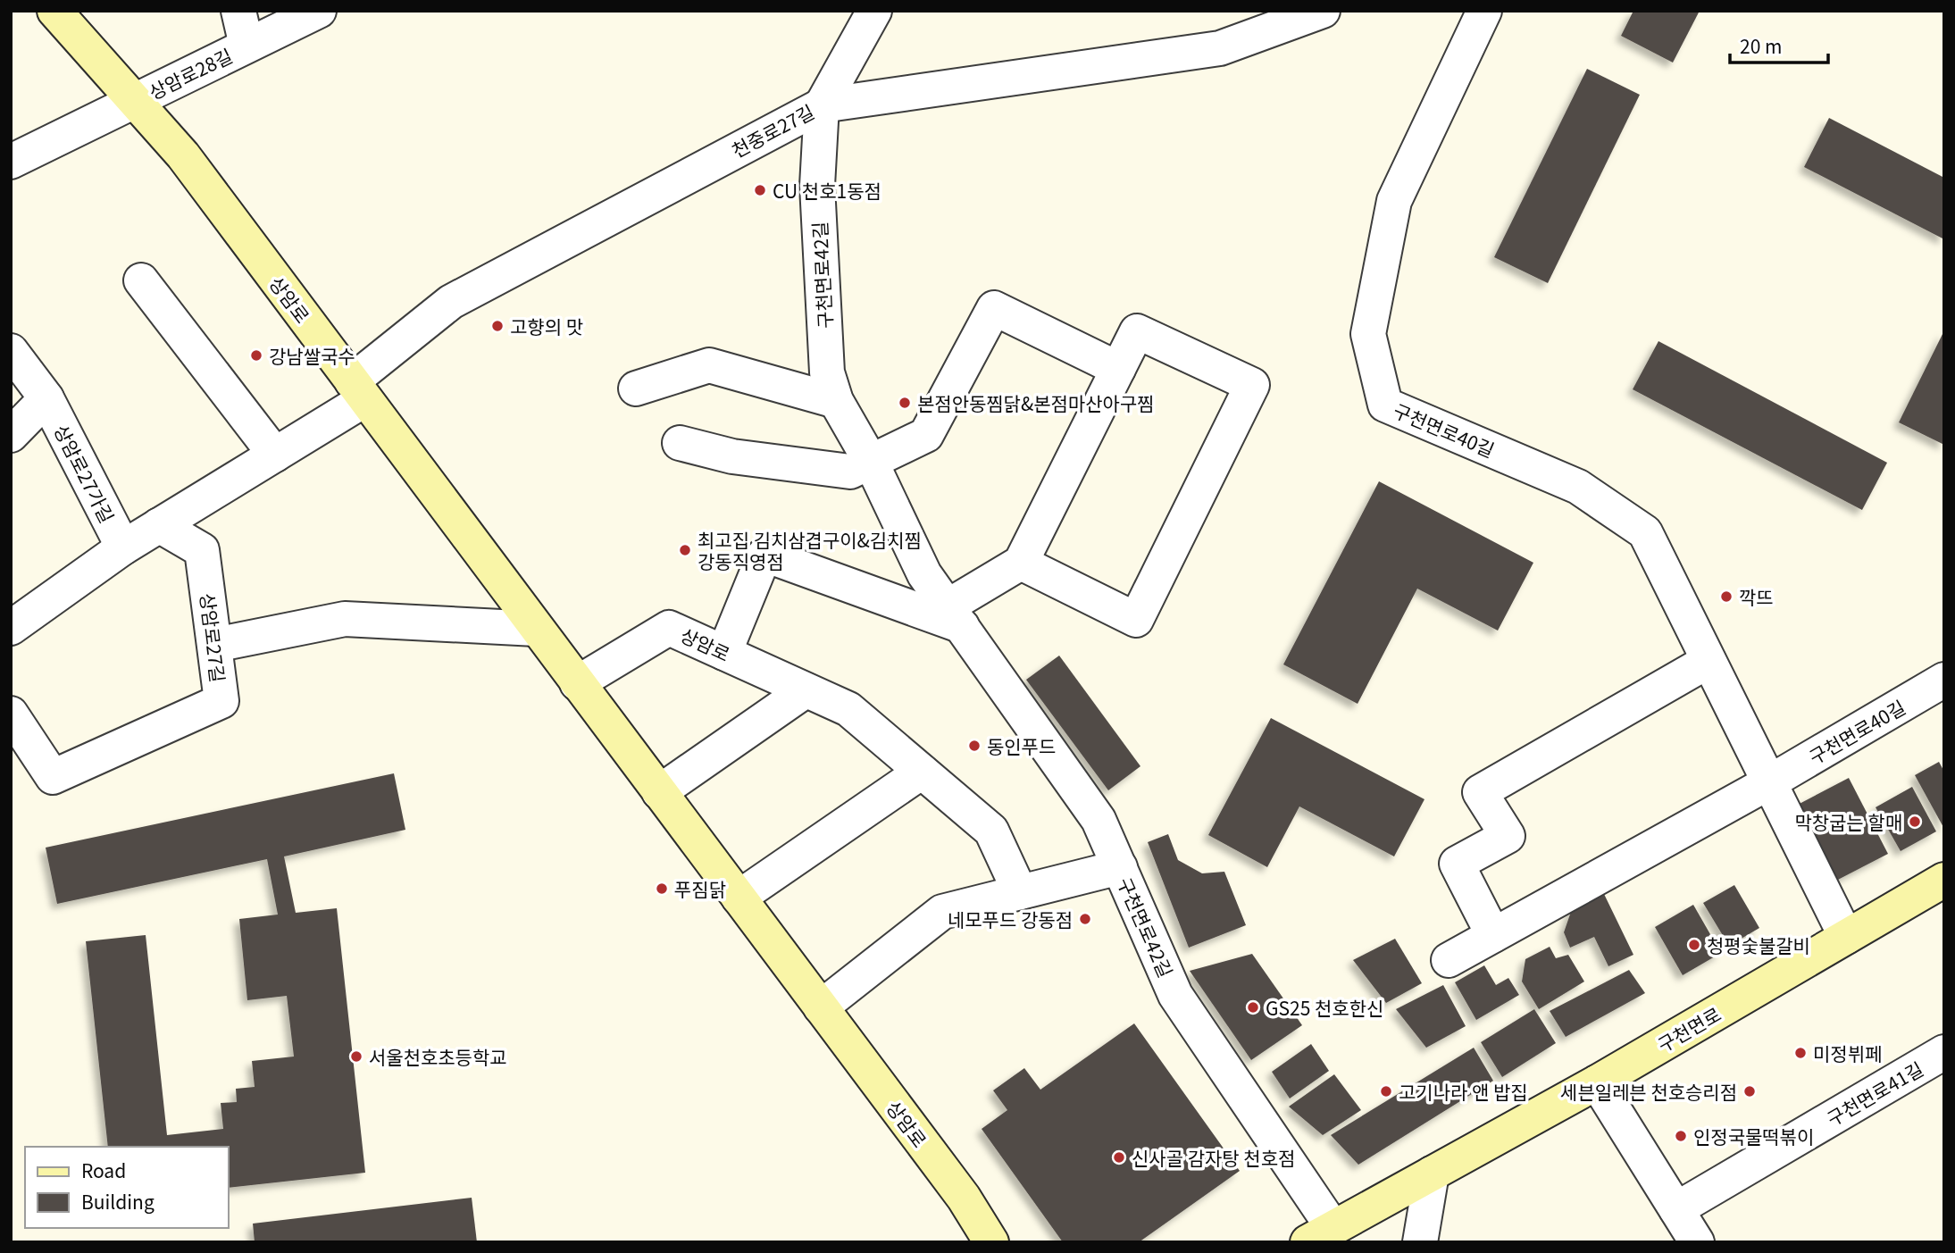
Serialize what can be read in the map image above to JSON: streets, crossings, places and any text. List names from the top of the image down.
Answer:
{
  "streets": {
    "street": [
      "상암로28길",
      "천중로27길",
      "구천면로42길",
      "상암로",
      "구천면로40길",
      "상암로27가길",
      "상암로27길",
      "구천면로",
      "구천면로41길"
    ]
  },
  "crossings": [
    ["상암로28길", "상암로"],
    ["천중로27길", "구천면로42길"],
    ["천중로27길", "상암로"],
    ["구천면로42길", "구천면로"],
    ["구천면로40길", "구천면로"]
  ],
  "places": [
    "CU 천호1동점",
    "고향의 맛",
    "강남쌀국수",
    "본점안동찜닭&본점마산아구찜",
    "최고집 김치삼겹구이&김치찜 강동직영점",
    "깍뜨",
    "동인푸드",
    "막창굽는 할매",
    "푸짐닭",
    "네모푸드 강동점",
    "청평숯불갈비",
    "GS25 천호한신",
    "미정뷔페",
    "서울천호초등학교",
    "고기나라 앤 밥집",
    "세븐일레븐 천호승리점",
    "인정국물떡볶이",
    "신사골 감자탕 천호점"
  ],
  "legend": ["Road", "Building"],
  "scale_bar": "20 m"
}
